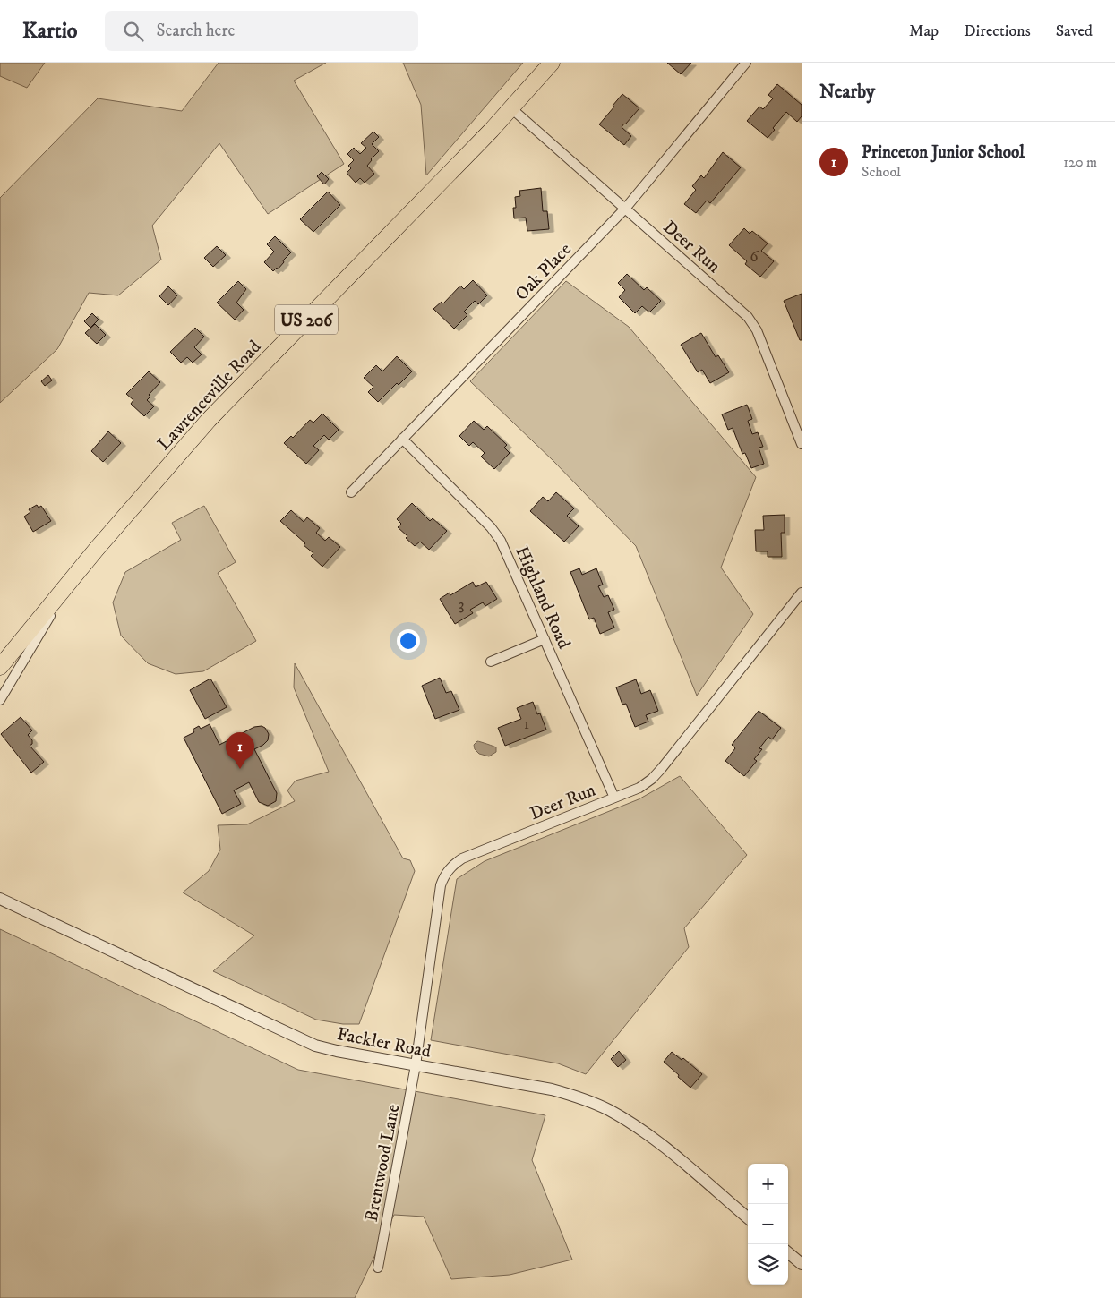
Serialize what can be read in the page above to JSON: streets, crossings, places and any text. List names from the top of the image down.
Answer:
{
  "streets": {
    "highway": ["US 206", "Lawrenceville Road"],
    "street": [
      "Deer Run",
      "Oak Place",
      "Highland Road",
      "Fackler Road",
      "Brentwood Lane"
    ]
  },
  "crossings": [
    ["Deer Run", "Oak Place"],
    ["Deer Run", "Lawrenceville Road"],
    ["Deer Run", "Highland Road"],
    ["Deer Run", "Fackler Road"],
    ["Deer Run", "Brentwood Lane"],
    ["Oak Place", "Highland Road"],
    ["Fackler Road", "Brentwood Lane"]
  ],
  "house_numbers": ["6", "3", "1"],
  "page": {
    "header": "Kartio",
    "search": "Search here",
    "nav": ["Map", "Directions", "Saved"],
    "heading": "Nearby",
    "list": [
      {
        "mark": "1",
        "name": "Princeton Junior School",
        "note": "School",
        "value": "120 m"
      }
    ],
    "pins": "1",
    "map_buttons": ["+", "−"]
  }
}
